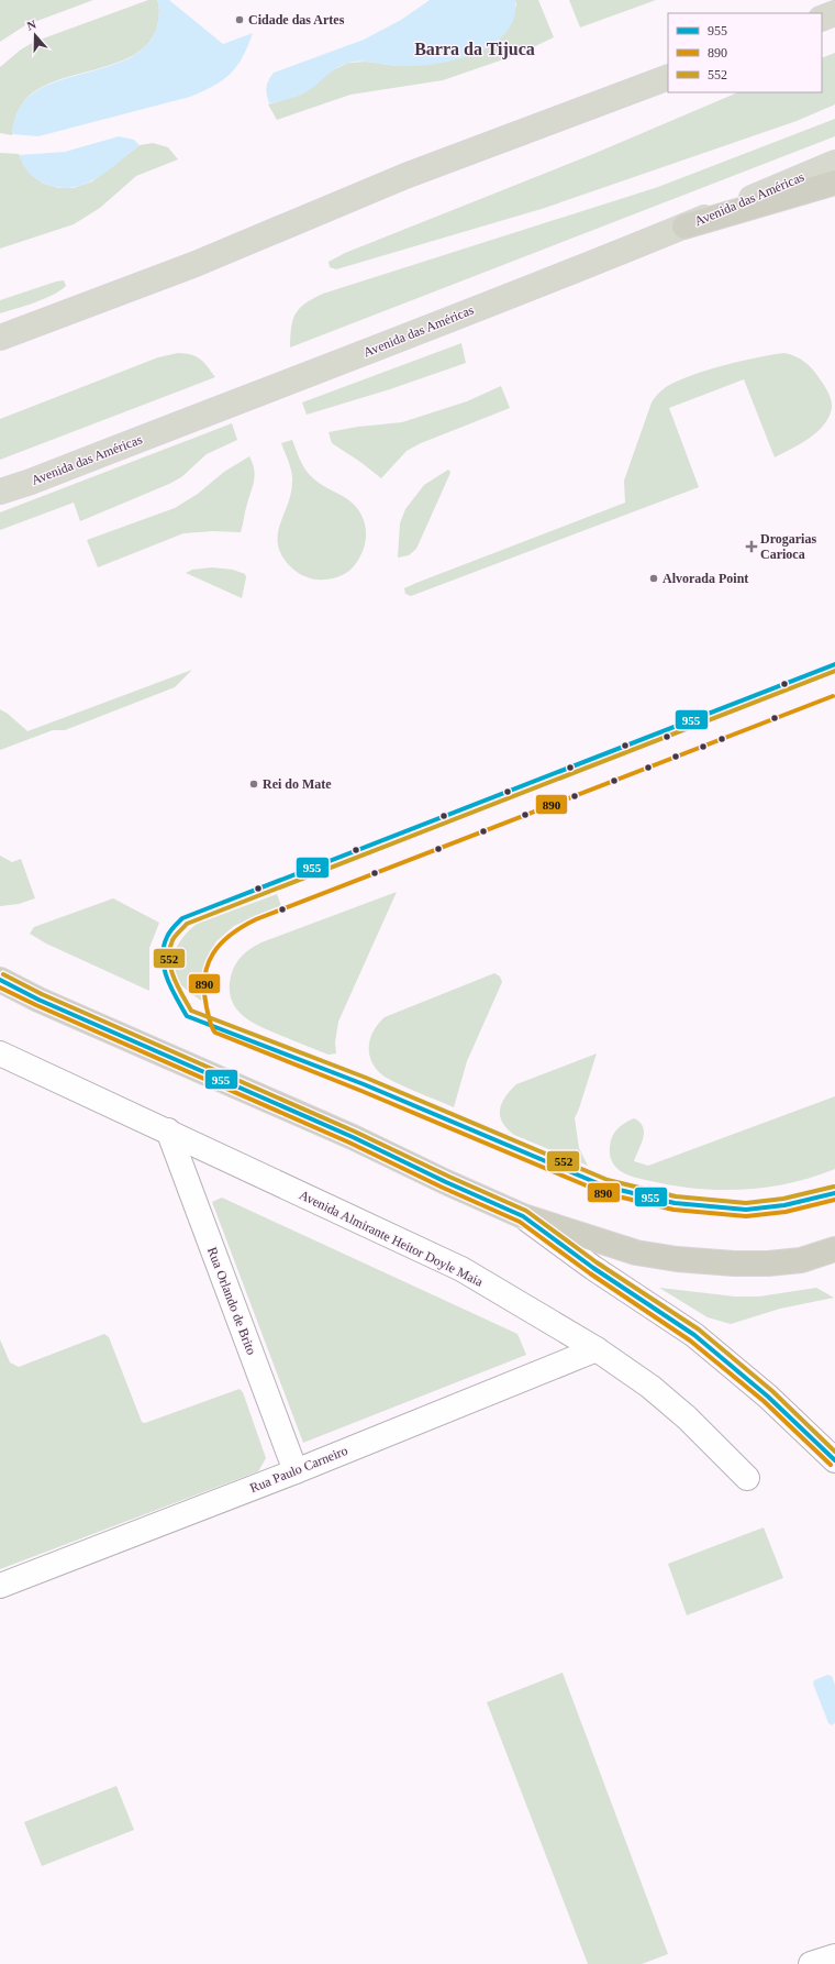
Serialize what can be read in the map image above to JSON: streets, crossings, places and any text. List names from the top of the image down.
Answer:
{
  "streets": {
    "highway": ["Avenida das Américas"],
    "street": ["Avenida Almirante Heitor Doyle Maia", "Rua Orlando de Brito", "Rua Paulo Carneiro"]
  },
  "crossings": [
    ["Avenida Almirante Heitor Doyle Maia", "Rua Orlando de Brito"],
    ["Avenida Almirante Heitor Doyle Maia", "Rua Paulo Carneiro"],
    ["Rua Orlando de Brito", "Rua Paulo Carneiro"]
  ],
  "districts": ["Barra da Tijuca"],
  "places": {
    "other": ["Cidade das Artes", "Alvorada Point", "Rei do Mate"],
    "health": ["Drogarias Carioca"]
  },
  "lines": ["transit line 955", "transit line 552", "transit line 890"],
  "legend": ["955", "890", "552"],
  "north": "top"
}
